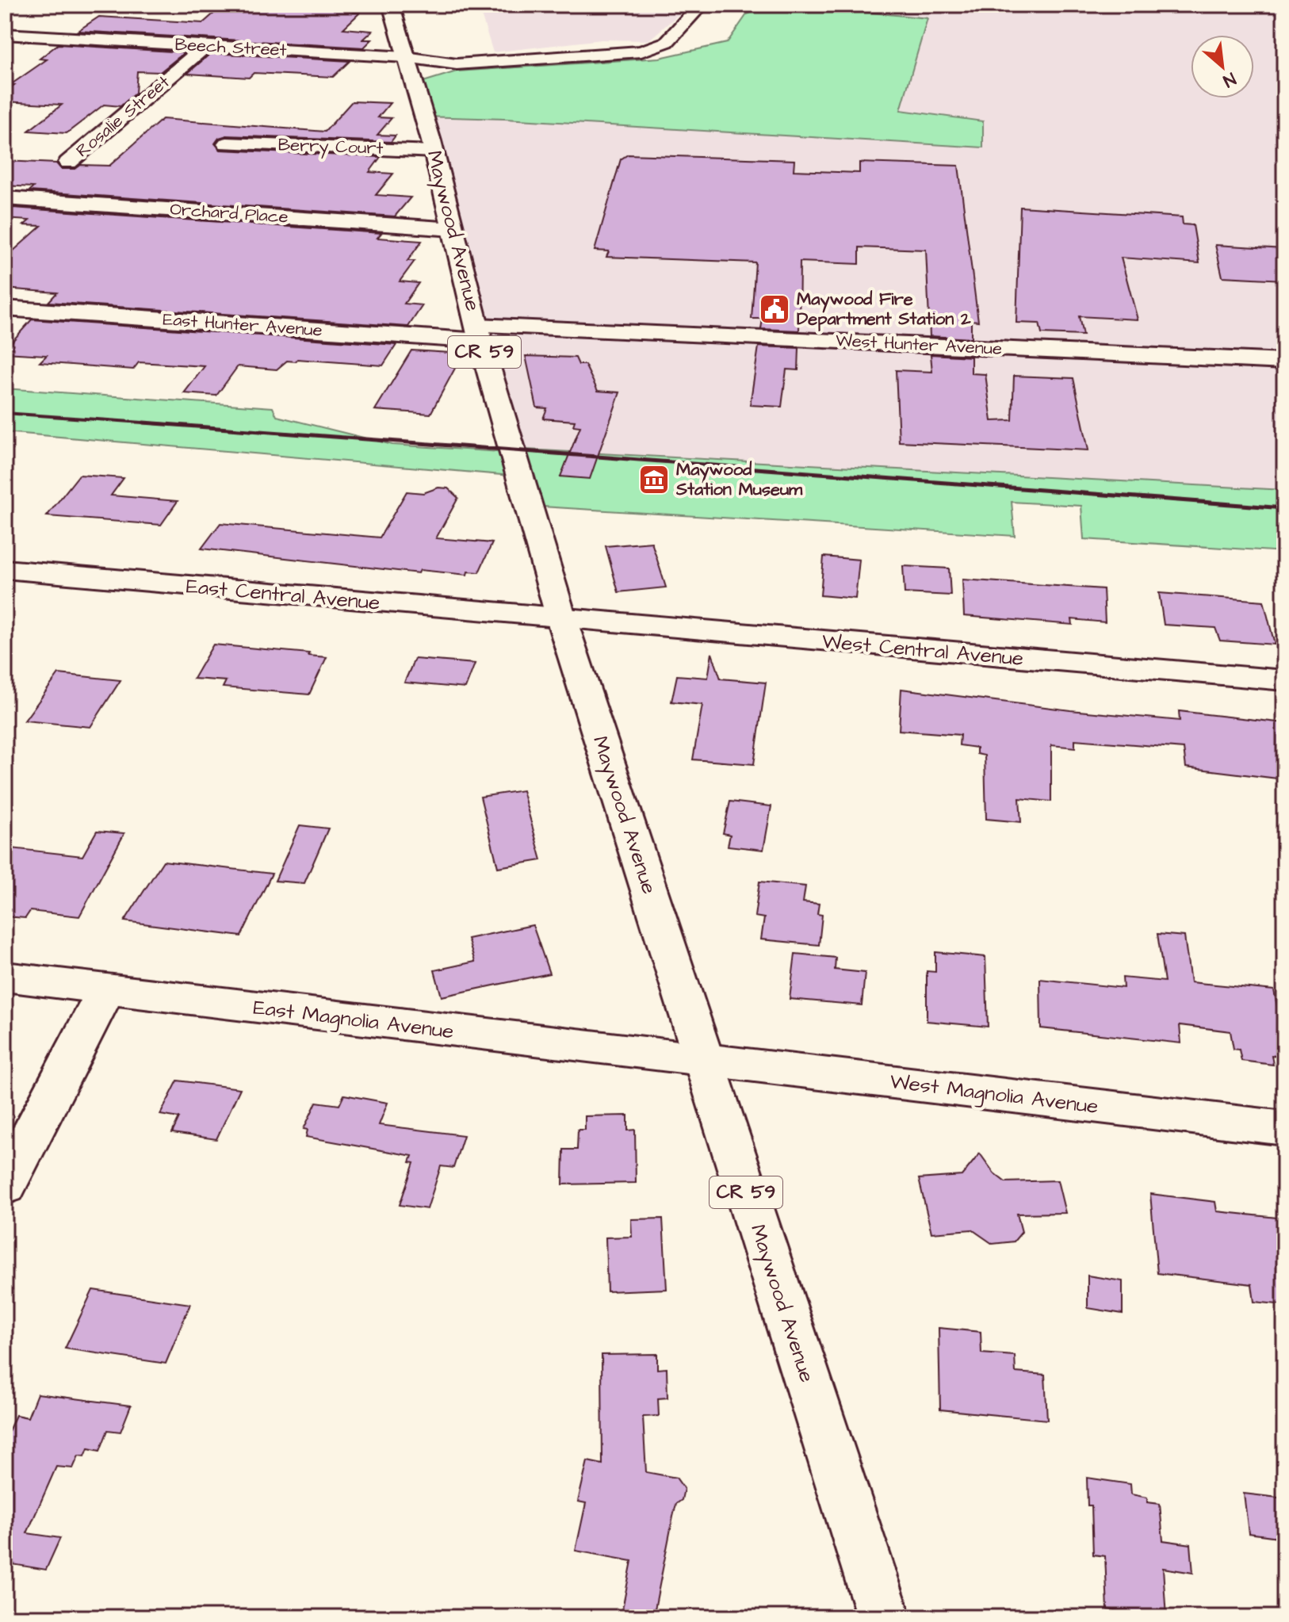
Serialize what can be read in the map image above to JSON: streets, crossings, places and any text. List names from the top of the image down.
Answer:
{
  "streets": {
    "street": [
      "Beech Street",
      "Rosalie Street",
      "Berry Court",
      "Orchard Place",
      "Maywood Avenue",
      "East Hunter Avenue",
      "West Hunter Avenue",
      "CR 59",
      "East Central Avenue",
      "West Central Avenue",
      "East Magnolia Avenue",
      "West Magnolia Avenue"
    ]
  },
  "crossings": [
    ["Beech Street", "Rosalie Street"],
    ["Beech Street", "Maywood Avenue"],
    ["Berry Court", "Maywood Avenue"],
    ["Orchard Place", "Maywood Avenue"],
    ["Maywood Avenue", "East Hunter Avenue"],
    ["Maywood Avenue", "West Hunter Avenue"],
    ["Maywood Avenue", "East Central Avenue"],
    ["Maywood Avenue", "West Central Avenue"],
    ["Maywood Avenue", "East Magnolia Avenue"],
    ["Maywood Avenue", "West Magnolia Avenue"],
    ["East Hunter Avenue", "West Hunter Avenue"],
    ["East Central Avenue", "West Central Avenue"],
    ["East Magnolia Avenue", "West Magnolia Avenue"]
  ],
  "places": {
    "public building": ["Maywood Fire Department Station 2"],
    "museum": ["Maywood Station Museum"]
  },
  "north": "bottom right"
}
